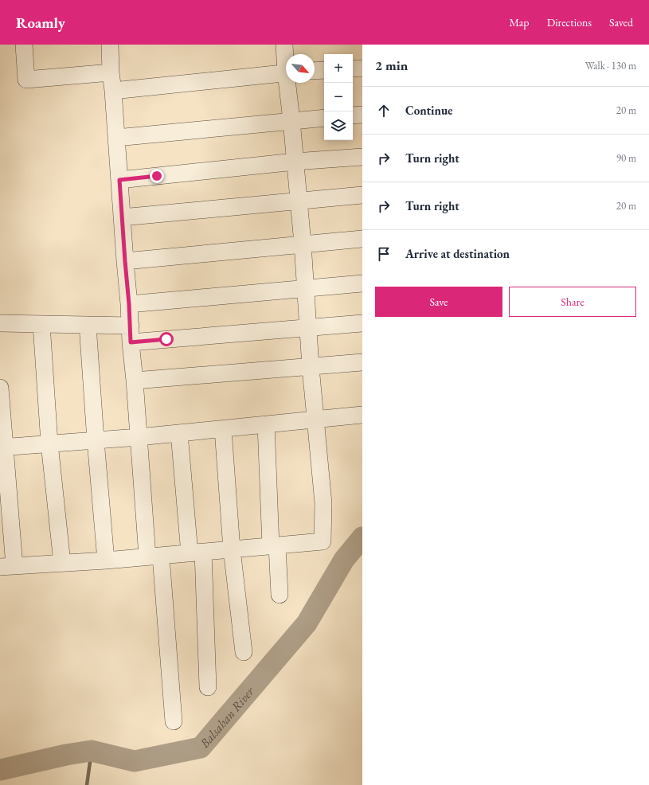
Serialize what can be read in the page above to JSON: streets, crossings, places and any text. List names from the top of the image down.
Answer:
{
  "water": ["Balsahan River"],
  "north": "bottom right",
  "page": {
    "header": "Roamly",
    "nav": ["Map", "Directions", "Saved"],
    "heading": ["2 min", "Walk · 130 m"],
    "map_buttons": ["+", "−"],
    "list": [
      ["Continue", "20 m"],
      ["Turn right", "90 m"],
      ["Turn right", "20 m"],
      "Arrive at destination"
    ],
    "buttons": ["Save", "Share"]
  }
}
